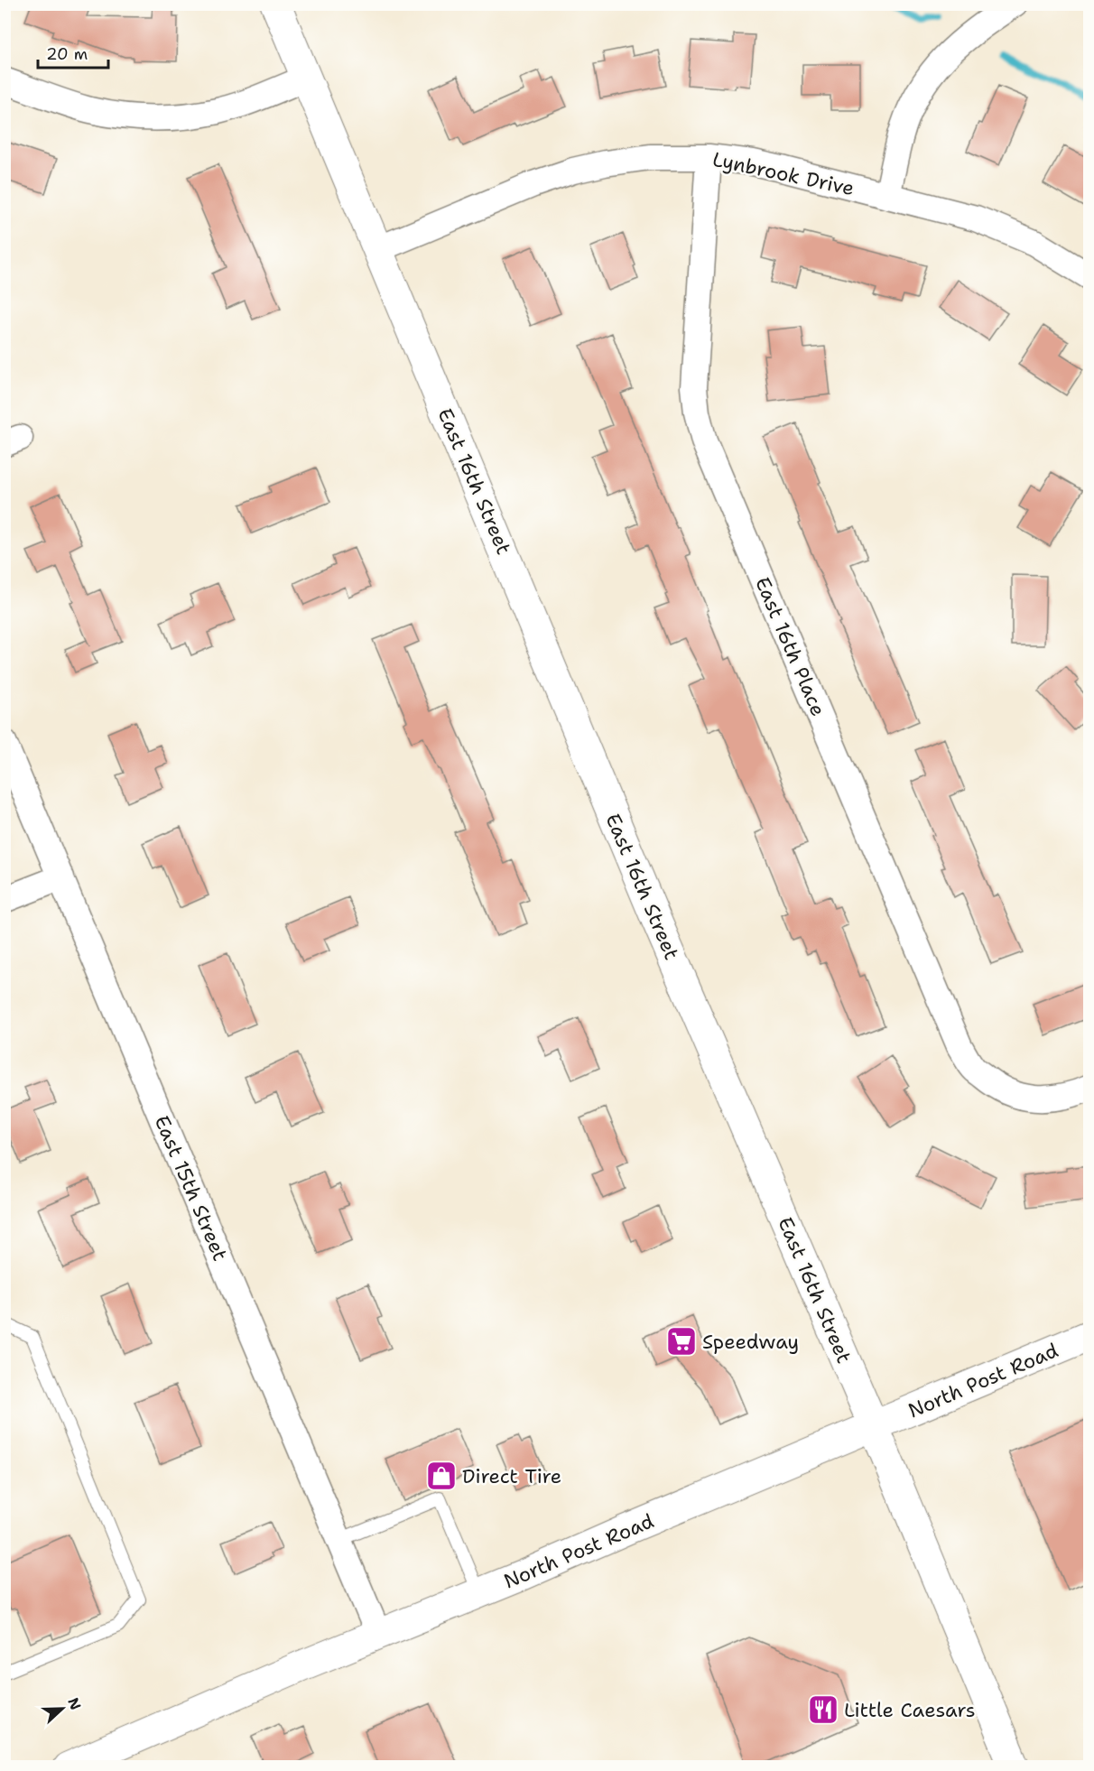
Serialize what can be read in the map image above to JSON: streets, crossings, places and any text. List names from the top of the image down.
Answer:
{
  "streets": {
    "street": [
      "Lynbrook Drive",
      "East 16th Street",
      "East 16th Place",
      "East 15th Street",
      "North Post Road"
    ]
  },
  "crossings": [
    ["Lynbrook Drive", "East 16th Street"],
    ["Lynbrook Drive", "East 16th Place"],
    ["East 16th Street", "North Post Road"],
    ["East 15th Street", "North Post Road"]
  ],
  "places": {
    "supermarket": ["Speedway"],
    "shop": ["Direct Tire"],
    "restaurant": ["Little Caesars"]
  },
  "scale_bar": "20 m",
  "north": "right"
}
